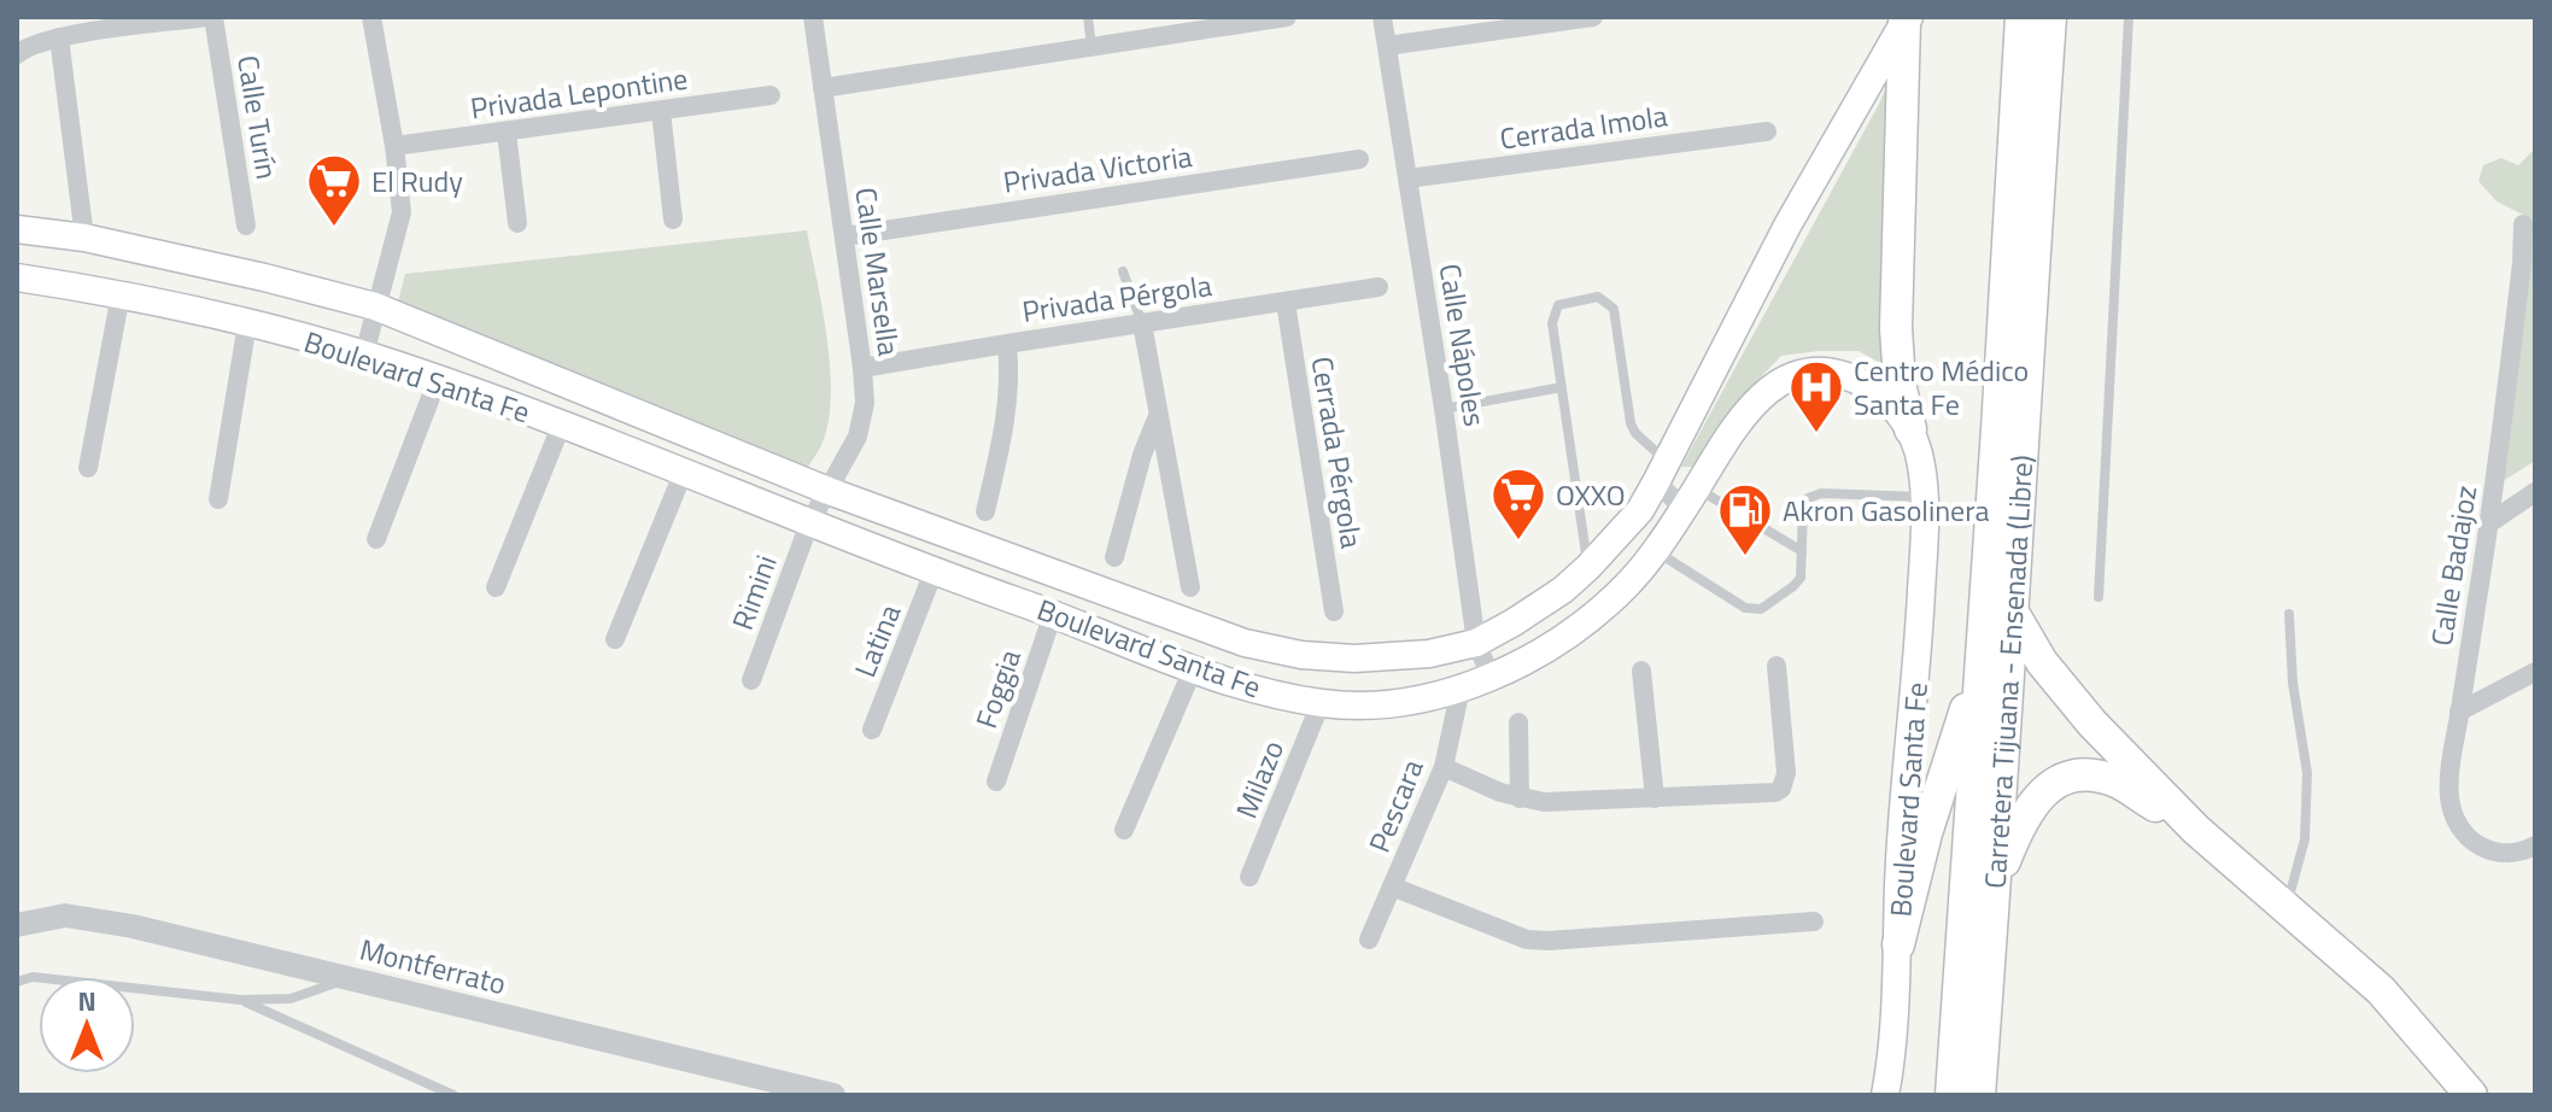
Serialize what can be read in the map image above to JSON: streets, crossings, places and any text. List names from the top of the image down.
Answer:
{
  "streets": {
    "highway": ["Carretera Tijuana - Ensenada (Libre)"],
    "main road": ["Boulevard Santa Fe"],
    "street": [
      "Privada Lepontine",
      "Calle Turín",
      "Cerrada Imola",
      "Privada Victoria",
      "Calle Marsella",
      "Privada Pérgola",
      "Calle Nápoles",
      "Cerrada Pérgola",
      "Calle Badajoz",
      "Rimini",
      "Latina",
      "Foggia",
      "Milazo",
      "Pescara",
      "Montferrato"
    ]
  },
  "crossings": [
    ["Cerrada Imola", "Calle Nápoles"],
    ["Privada Victoria", "Calle Marsella"],
    ["Calle Marsella", "Privada Pérgola"],
    ["Calle Marsella", "Boulevard Santa Fe"],
    ["Calle Marsella", "Rimini"],
    ["Privada Pérgola", "Cerrada Pérgola"],
    ["Calle Nápoles", "Boulevard Santa Fe"],
    ["Boulevard Santa Fe", "Rimini"],
    ["Boulevard Santa Fe", "Latina"],
    ["Boulevard Santa Fe", "Foggia"],
    ["Boulevard Santa Fe", "Milazo"],
    ["Boulevard Santa Fe", "Pescara"]
  ],
  "places": {
    "supermarket": ["El Rudy", "OXXO"],
    "hospital": ["Centro Médico Santa Fe"],
    "fuel station": ["Akron Gasolinera"]
  },
  "north": "top"
}
